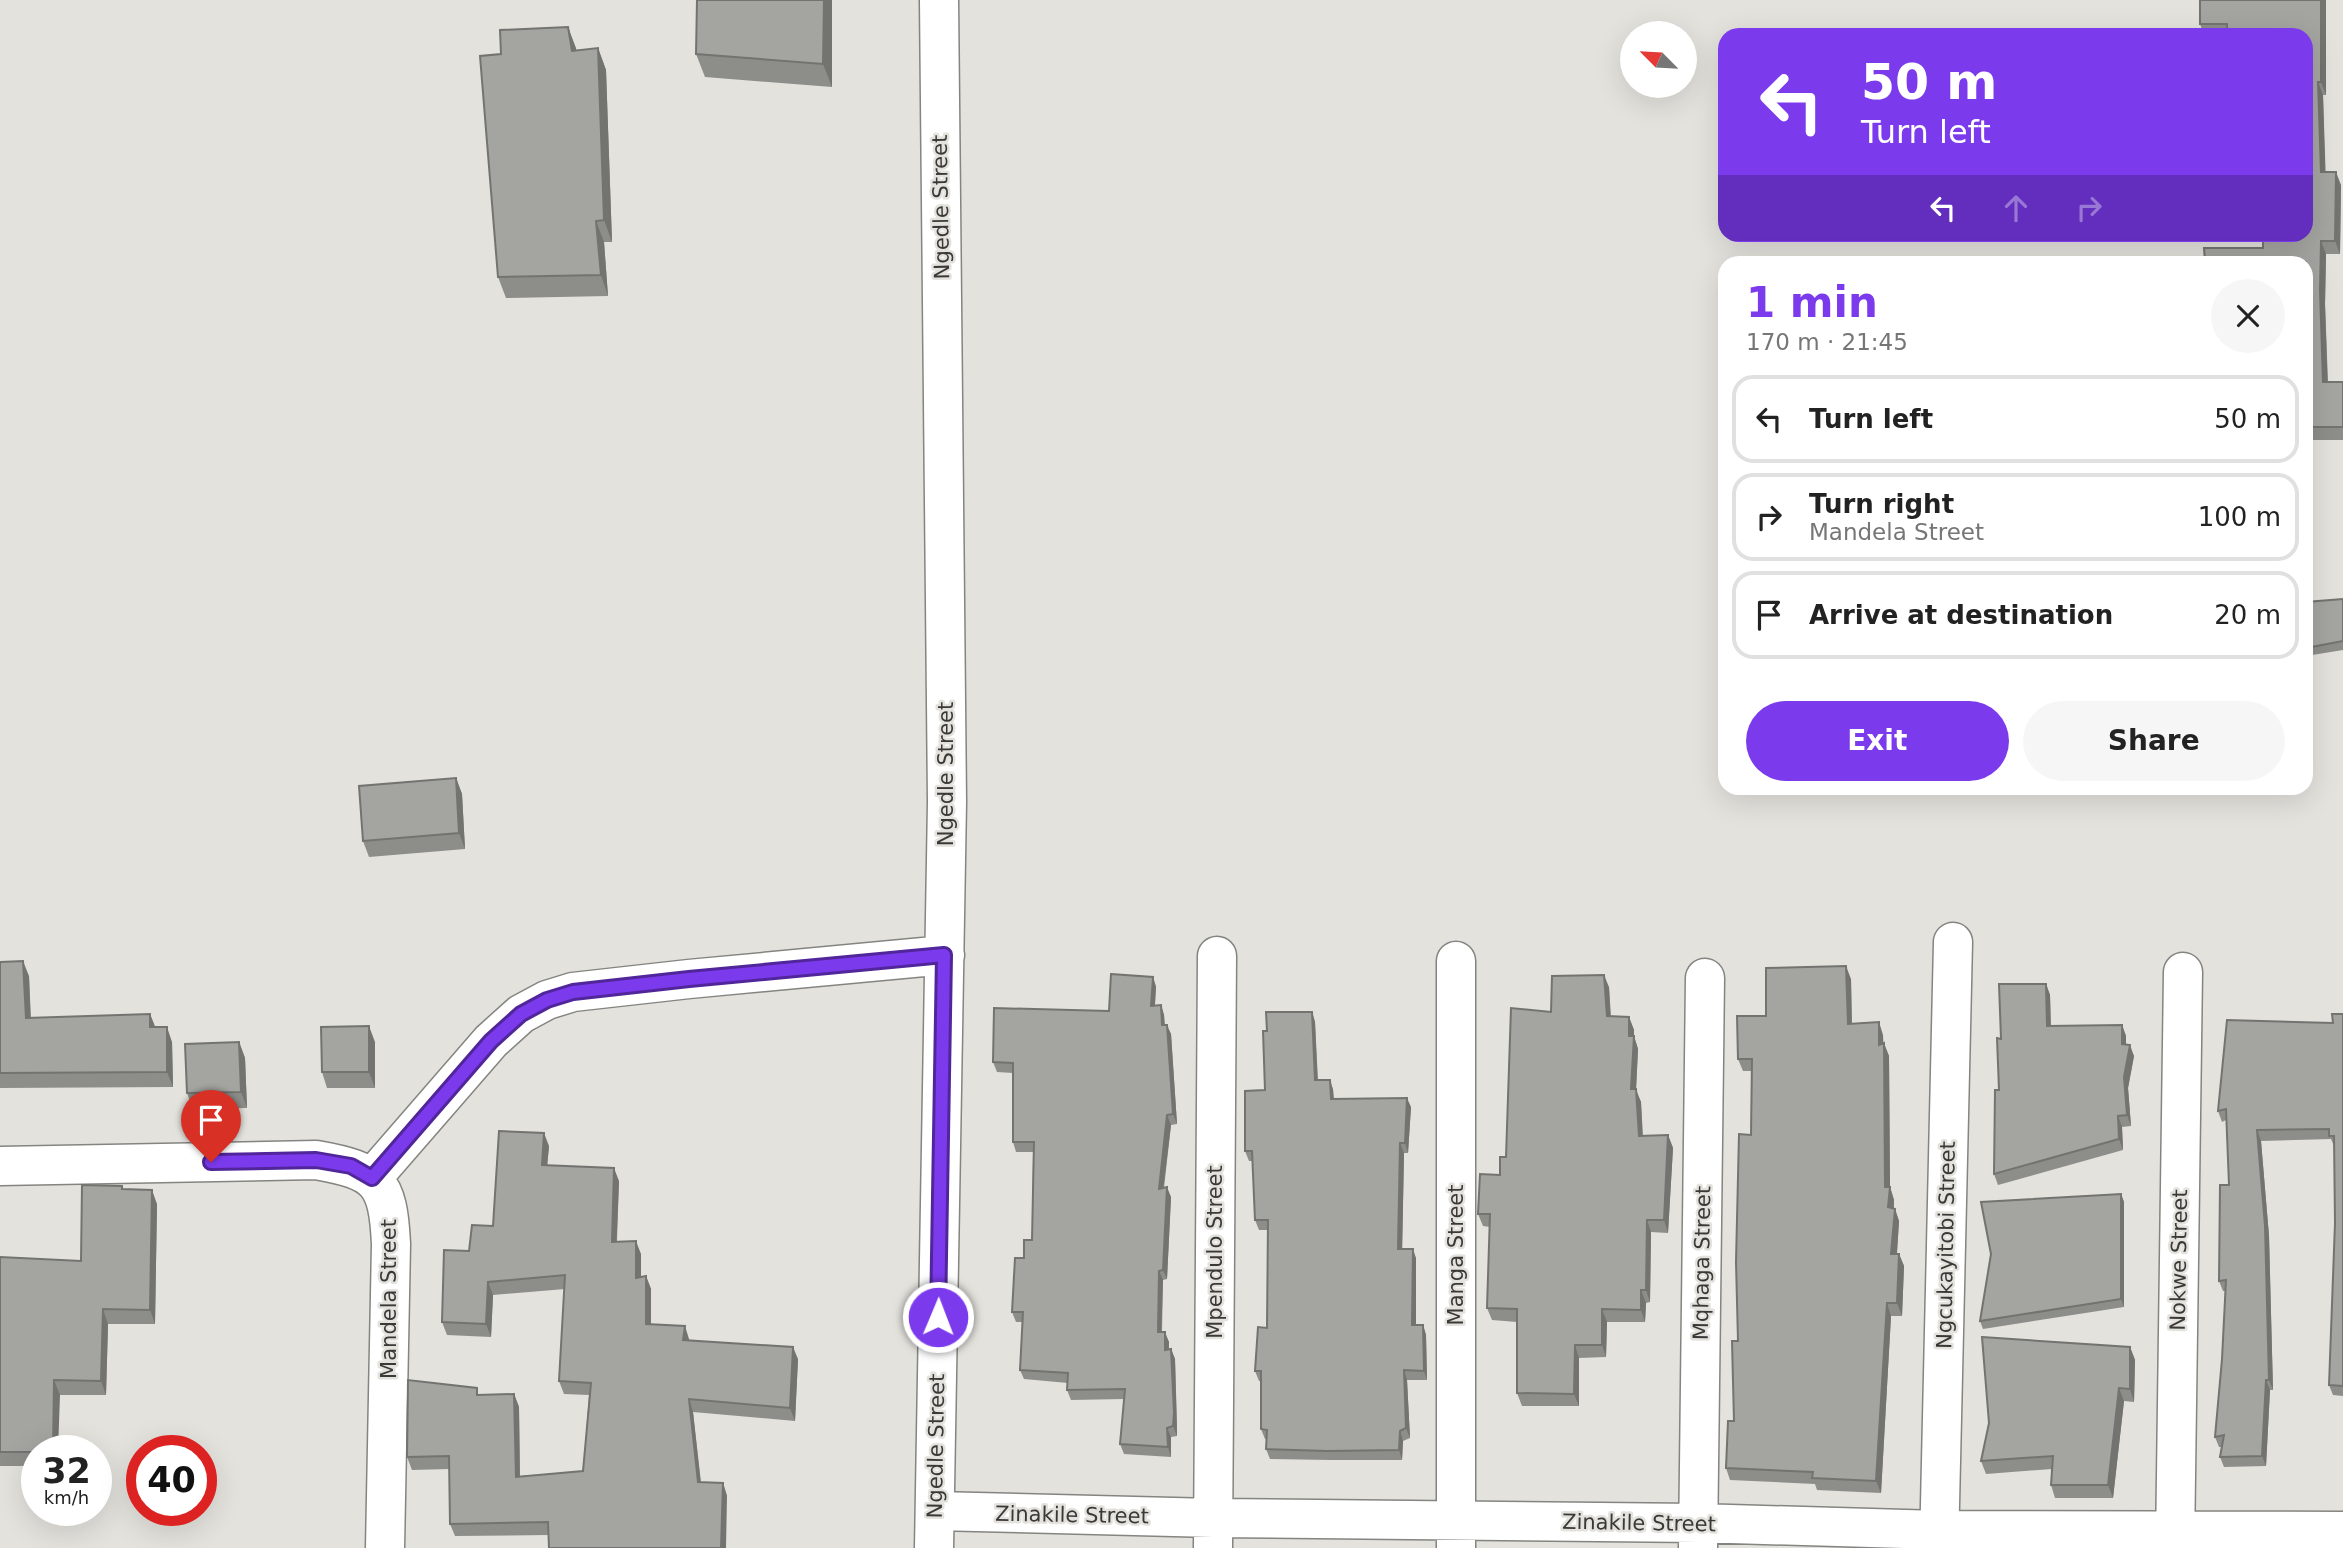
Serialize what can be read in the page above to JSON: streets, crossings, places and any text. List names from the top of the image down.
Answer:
{
  "streets": {
    "street": [
      "Ngedle Street",
      "Ngcukayitobi Street",
      "Mpendulo Street",
      "Manga Street",
      "Nokwe Street",
      "Mqhaga Street",
      "Mandela Street",
      "Zinakile Street"
    ]
  },
  "crossings": [
    ["Ngedle Street", "Zinakile Street"],
    ["Ngcukayitobi Street", "Zinakile Street"],
    ["Mpendulo Street", "Zinakile Street"],
    ["Manga Street", "Zinakile Street"],
    ["Nokwe Street", "Zinakile Street"],
    ["Mqhaga Street", "Zinakile Street"]
  ],
  "north": "top left",
  "page": {
    "turn": ["50 m", "Turn left"],
    "heading": ["1 min", "170 m · 21:45"],
    "list": [
      {
        "name": "Turn left",
        "value": "50 m"
      },
      {
        "name": "Turn right",
        "note": "Mandela Street",
        "value": "100 m"
      },
      {
        "name": "Arrive at destination",
        "value": "20 m"
      }
    ],
    "buttons": ["Exit", "Share"],
    "speed": "32 km/h",
    "limit": "40"
  }
}
